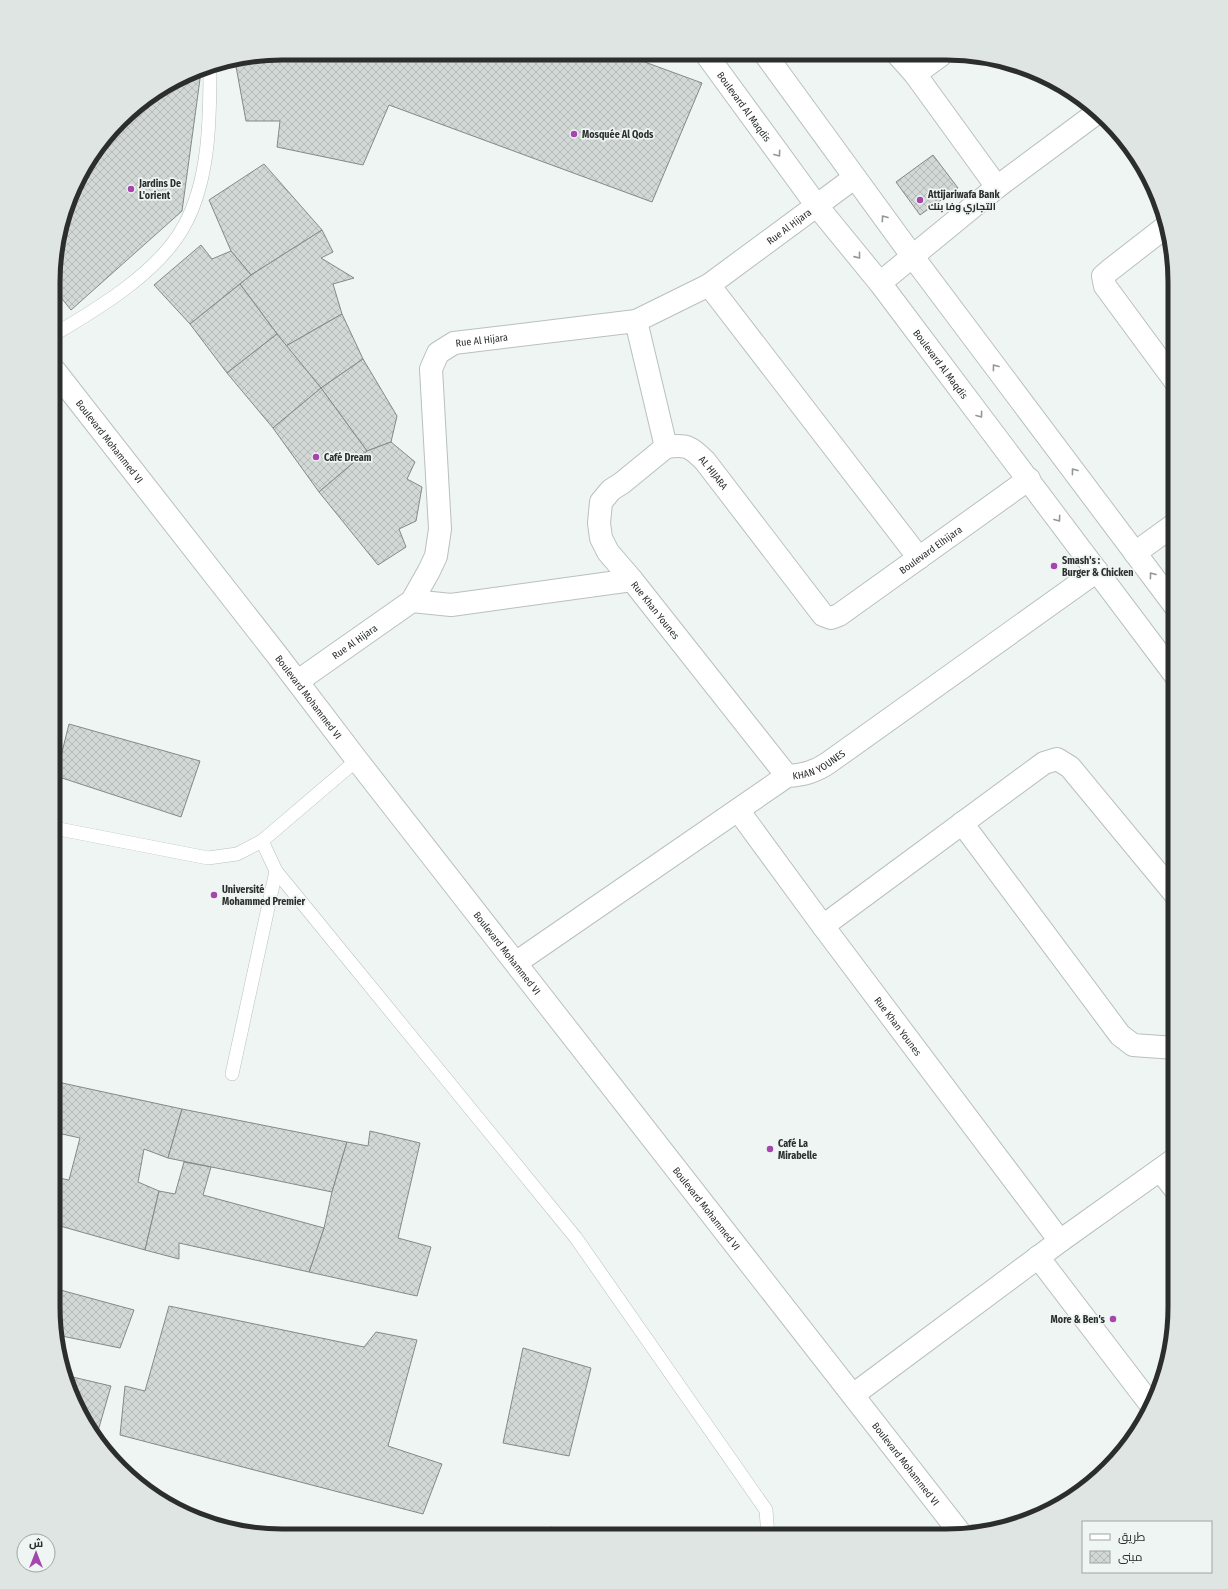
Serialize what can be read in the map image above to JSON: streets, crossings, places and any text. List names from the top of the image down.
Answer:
{
  "streets": {
    "street": [
      "Boulevard Al Maqdis",
      "Rue Al Hijara",
      "Boulevard Mohammed VI",
      "AL HIJARA",
      "Boulevard Elhijara",
      "Rue Khan Younes",
      "KHAN YOUNES"
    ]
  },
  "crossings": [
    ["Boulevard Al Maqdis", "Rue Al Hijara"],
    ["Boulevard Al Maqdis", "Boulevard Elhijara"],
    ["Boulevard Al Maqdis", "KHAN YOUNES"],
    ["Rue Al Hijara", "Boulevard Mohammed VI"],
    ["Rue Al Hijara", "Rue Khan Younes"],
    ["Boulevard Mohammed VI", "KHAN YOUNES"],
    ["AL HIJARA", "Boulevard Elhijara"],
    ["Rue Khan Younes", "KHAN YOUNES"]
  ],
  "places": [
    "Mosquée Al Qods",
    "Jardins De L'orient",
    "Attijariwafa Bank التجاري وفا بنك",
    "Café Dream",
    "Smash's : Burger & Chicken",
    "Université Mohammed Premier",
    "Café La Mirabelle",
    "More & Ben's"
  ],
  "legend": ["طريق", "مبنى"],
  "north": "top"
}
